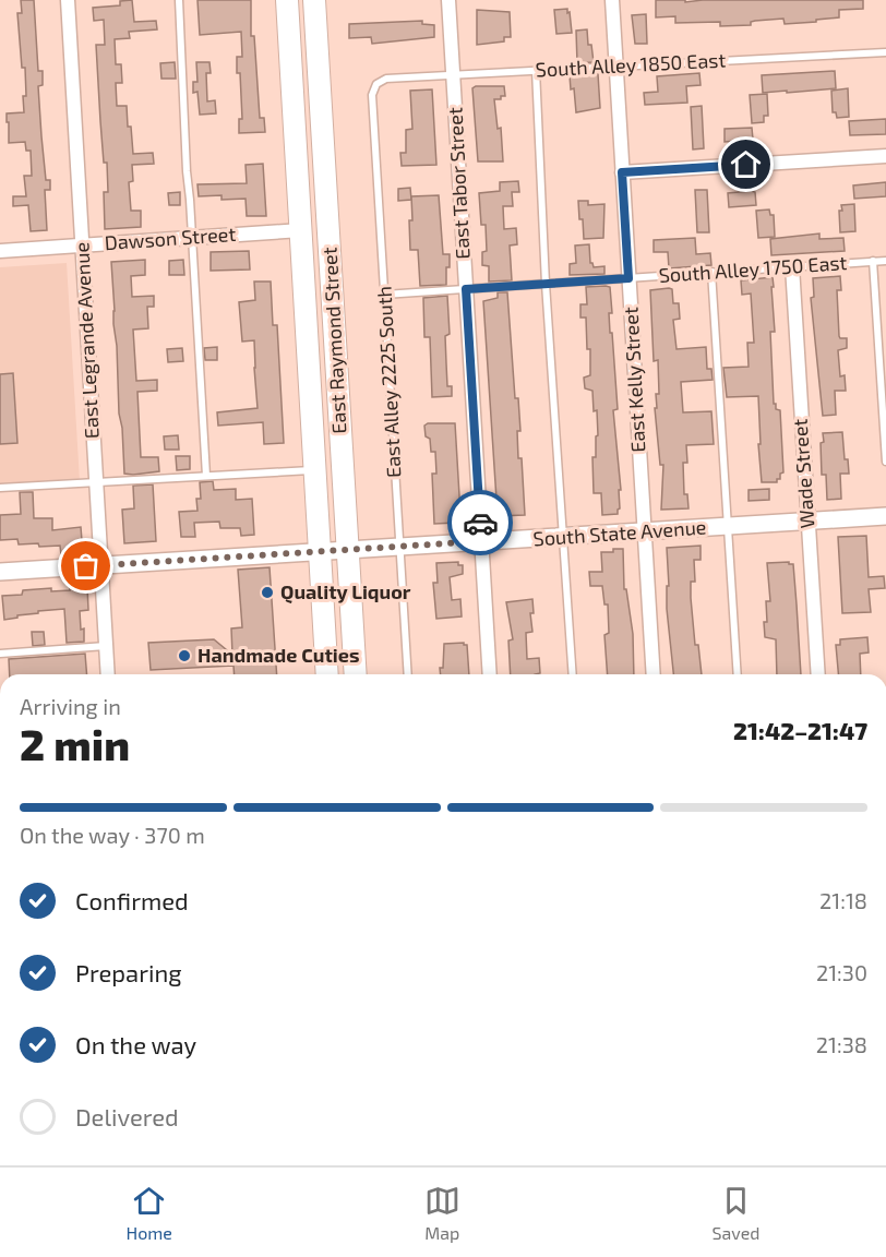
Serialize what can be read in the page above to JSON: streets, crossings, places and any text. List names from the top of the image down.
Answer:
{
  "streets": {
    "main road": ["East Raymond Street"],
    "street": [
      "East Tabor Street",
      "Dawson Street",
      "East Legrande Avenue",
      "East Kelly Street",
      "Wade Street",
      "South State Avenue"
    ],
    "lane": ["South Alley 1850 East", "South Alley 1750 East", "East Alley 2225 South"]
  },
  "crossings": [
    ["South Alley 1850 East", "East Tabor Street"],
    ["South Alley 1850 East", "East Kelly Street"],
    ["South Alley 1850 East", "East Alley 2225 South"],
    ["East Tabor Street", "South Alley 1750 East"],
    ["East Tabor Street", "South State Avenue"],
    ["Dawson Street", "East Legrande Avenue"],
    ["Dawson Street", "East Raymond Street"],
    ["South Alley 1750 East", "East Kelly Street"],
    ["South Alley 1750 East", "East Alley 2225 South"],
    ["South Alley 1750 East", "Wade Street"],
    ["East Legrande Avenue", "South State Avenue"],
    ["East Raymond Street", "South State Avenue"],
    ["East Kelly Street", "South State Avenue"],
    ["East Alley 2225 South", "South State Avenue"],
    ["Wade Street", "South State Avenue"]
  ],
  "places": ["Quality Liquor", "Handmade Cuties"],
  "page": {
    "heading": ["2 min", "Arriving in", "21:42–21:47"],
    "bar": "On the way · 370 m",
    "list": [
      ["Confirmed", "21:18"],
      ["Preparing", "21:30"],
      ["On the way", "21:38"],
      "Delivered"
    ],
    "tabs": ["Home", "Map", "Saved"]
  }
}
